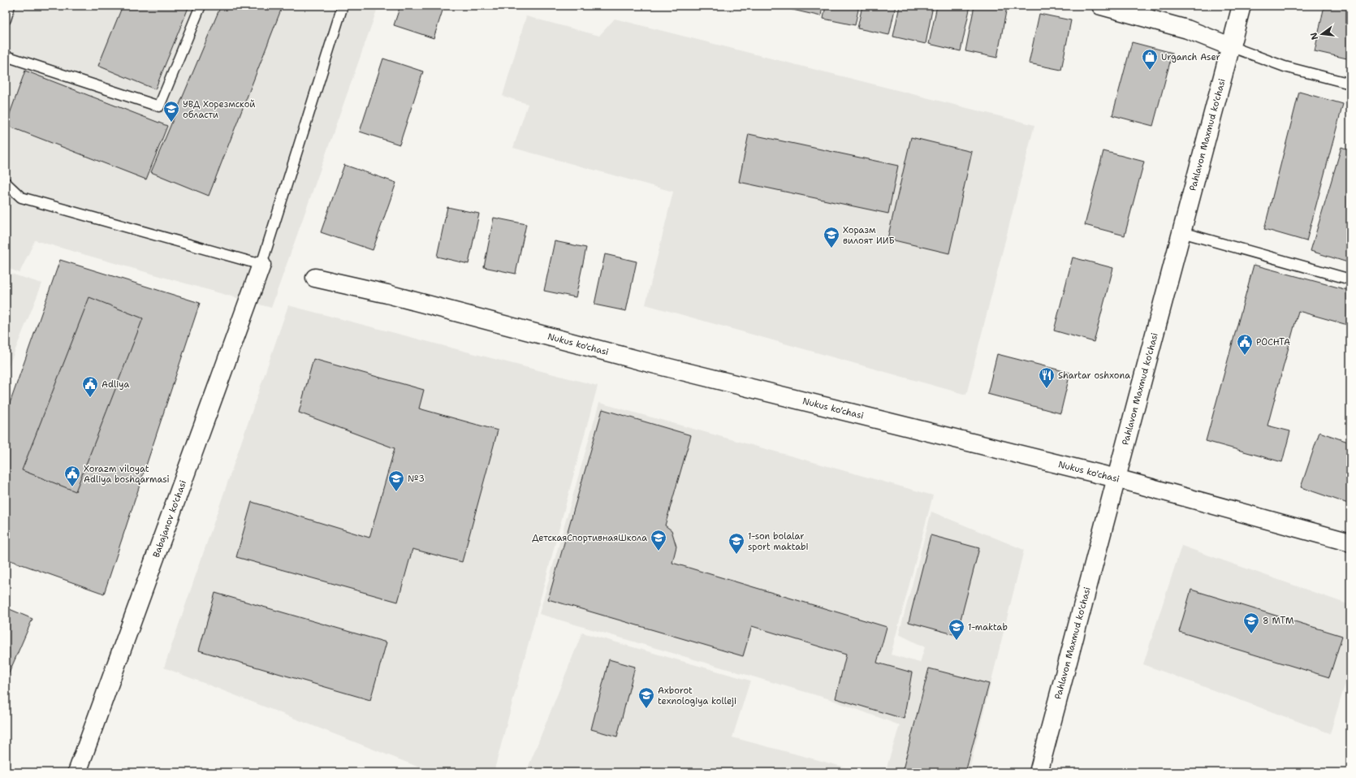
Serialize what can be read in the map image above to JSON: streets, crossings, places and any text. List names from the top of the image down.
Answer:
{
  "streets": {
    "street": ["Pahlavon Maxmud ko'chasi", "Nukus ko'chasi", "Babajanov ko'chasi"]
  },
  "crossings": [
    ["Pahlavon Maxmud ko'chasi", "Nukus ko'chasi"]
  ],
  "places": {
    "shop": ["Urganch Aser"],
    "school or university": [
      "УВД Хорезмской области",
      "Хоразм вилоят ИИБ",
      "№3",
      "ДетскаяСпортивнаяШкола",
      "1-son bolalar sport maktabi",
      "8 MTM",
      "1-maktab",
      "Axborot texnologiya kolleji"
    ],
    "public building": ["POCHTA", "Adliya", "Xorazm viloyat Adliya boshqarmasi"],
    "restaurant": ["Shartar oshxona"]
  },
  "north": "left"
}
